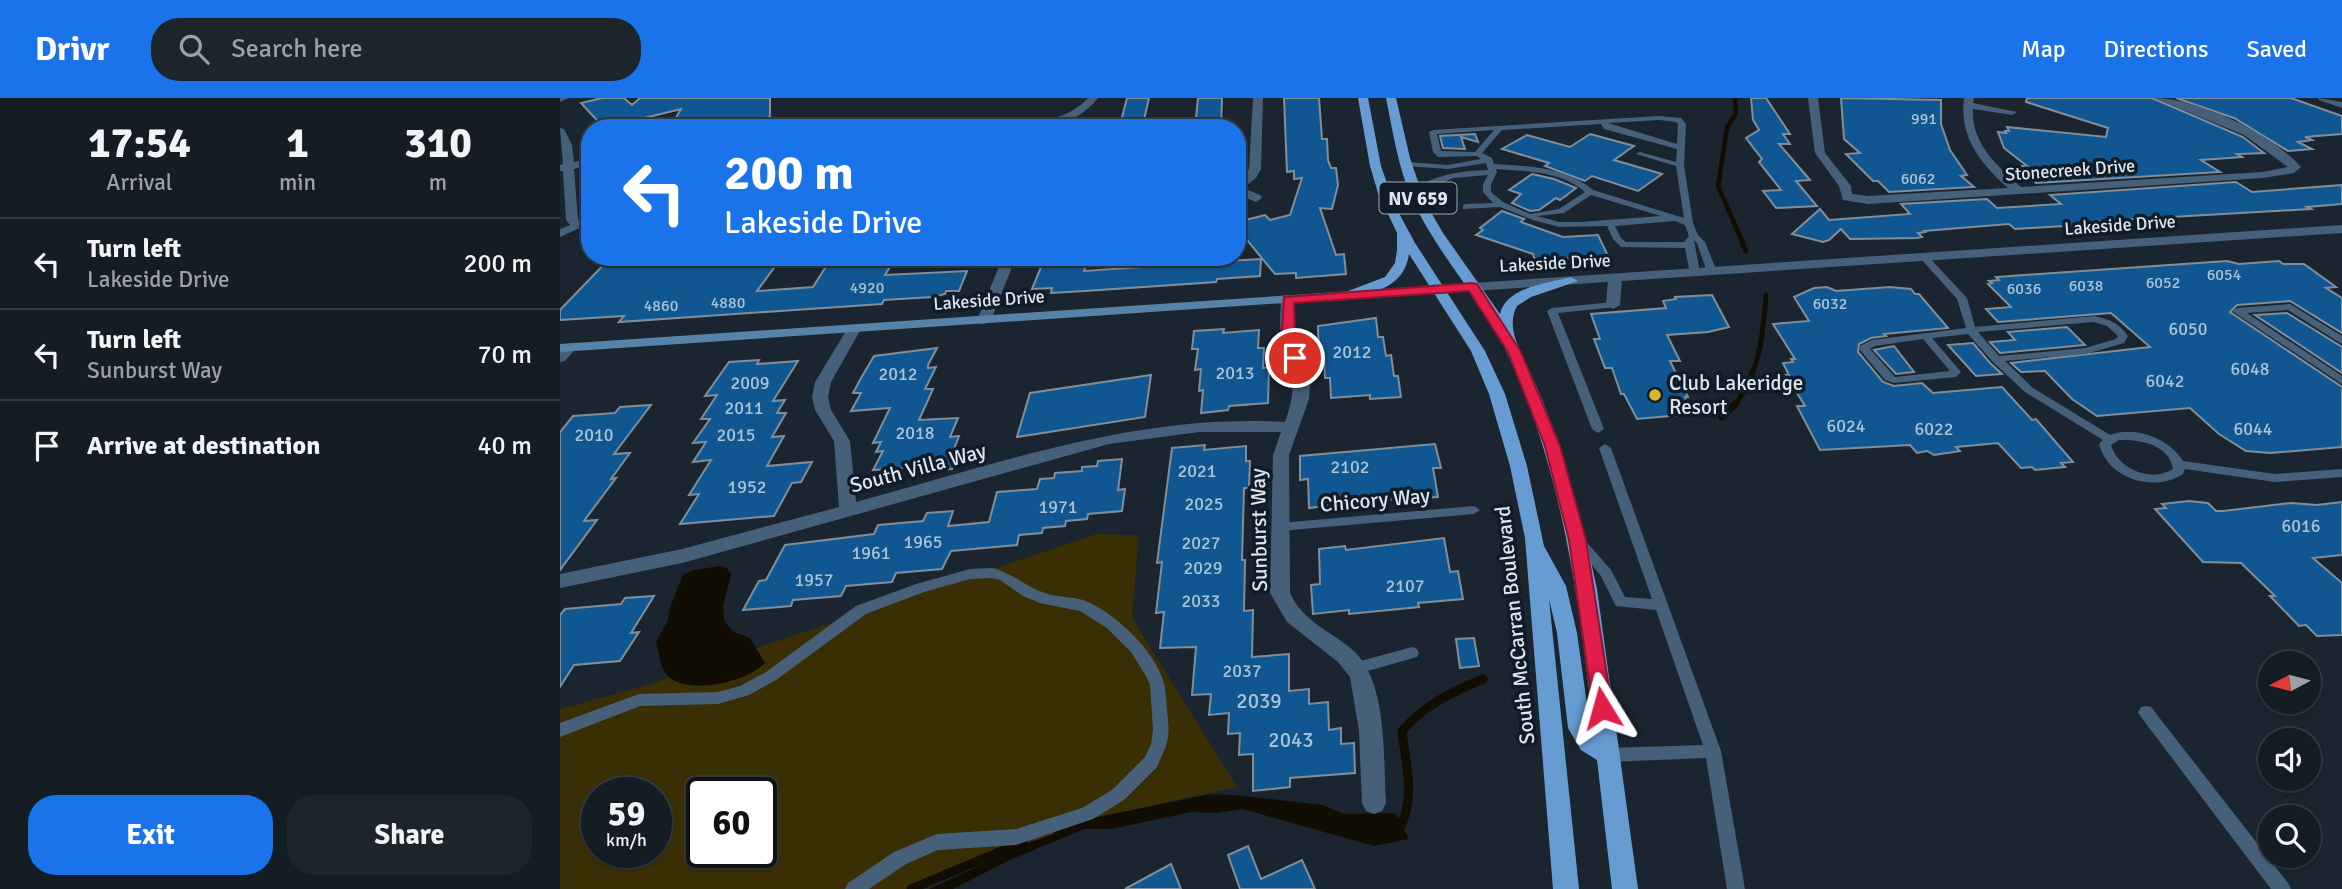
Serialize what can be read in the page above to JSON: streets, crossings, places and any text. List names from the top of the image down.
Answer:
{
  "streets": {
    "main road": ["NV 659", "Lakeside Drive", "South McCarran Boulevard"],
    "street": ["Stonecreek Drive", "South Villa Way", "Sunburst Way"],
    "lane": ["Chicory Way"]
  },
  "crossings": [
    ["NV 659", "Lakeside Drive"],
    ["Lakeside Drive", "Sunburst Way"],
    ["Lakeside Drive", "South McCarran Boulevard"],
    ["South Villa Way", "Sunburst Way"],
    ["Chicory Way", "Sunburst Way"]
  ],
  "places": ["Club Lakeridge Resort"],
  "house_numbers": [
    "991",
    "6062",
    "6054",
    "6052",
    "6038",
    "4920",
    "6036",
    "4880",
    "6032",
    "4860",
    "6050",
    "2012",
    "6048",
    "2013",
    "2012",
    "6042",
    "2009",
    "2011",
    "6024",
    "6022",
    "6044",
    "2018",
    "2010",
    "2015",
    "2102",
    "2021",
    "1952",
    "2025",
    "1971",
    "6016",
    "1965",
    "2027",
    "1961",
    "2029",
    "1957",
    "2107",
    "2033",
    "2037",
    "2039",
    "2043"
  ],
  "north": "left",
  "page": {
    "header": "Drivr",
    "search": "Search here",
    "nav": ["Map", "Directions", "Saved"],
    "eta": [
      "17:54",
      "Arrival",
      "1",
      "min",
      "310",
      "m"
    ],
    "turn": ["200 m", "Lakeside Drive"],
    "list": [
      {
        "name": "Turn left",
        "note": "Lakeside Drive",
        "value": "200 m"
      },
      {
        "name": "Turn left",
        "note": "Sunburst Way",
        "value": "70 m"
      },
      {
        "name": "Arrive at destination",
        "value": "40 m"
      }
    ],
    "speed": "59 km/h",
    "limit": "60",
    "buttons": ["Exit", "Share"]
  }
}
